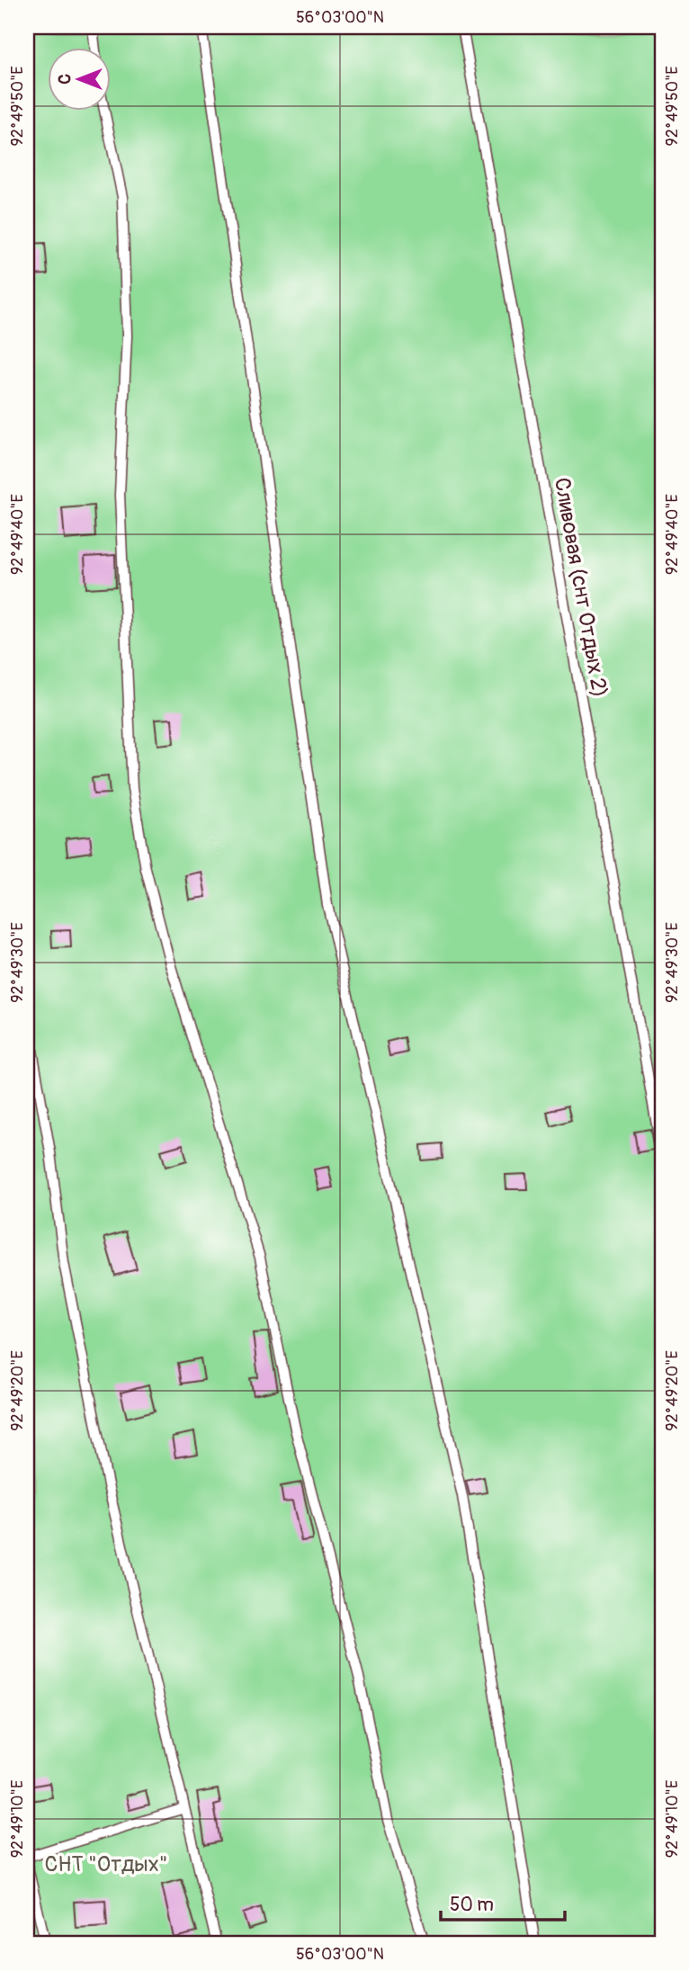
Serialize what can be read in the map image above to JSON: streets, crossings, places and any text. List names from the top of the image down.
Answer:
{
  "streets": {
    "lane": ["Сливовая (снт Отдых 2)"]
  },
  "parks": ["СНТ \"Отдых\""],
  "scale_bar": "50 m",
  "north": "left",
  "coordinates": [
    "56°03'00\"N",
    "92°49'50\"E",
    "92°49'40\"E",
    "92°49'30\"E",
    "92°49'20\"E",
    "92°49'10\"E"
  ]
}
